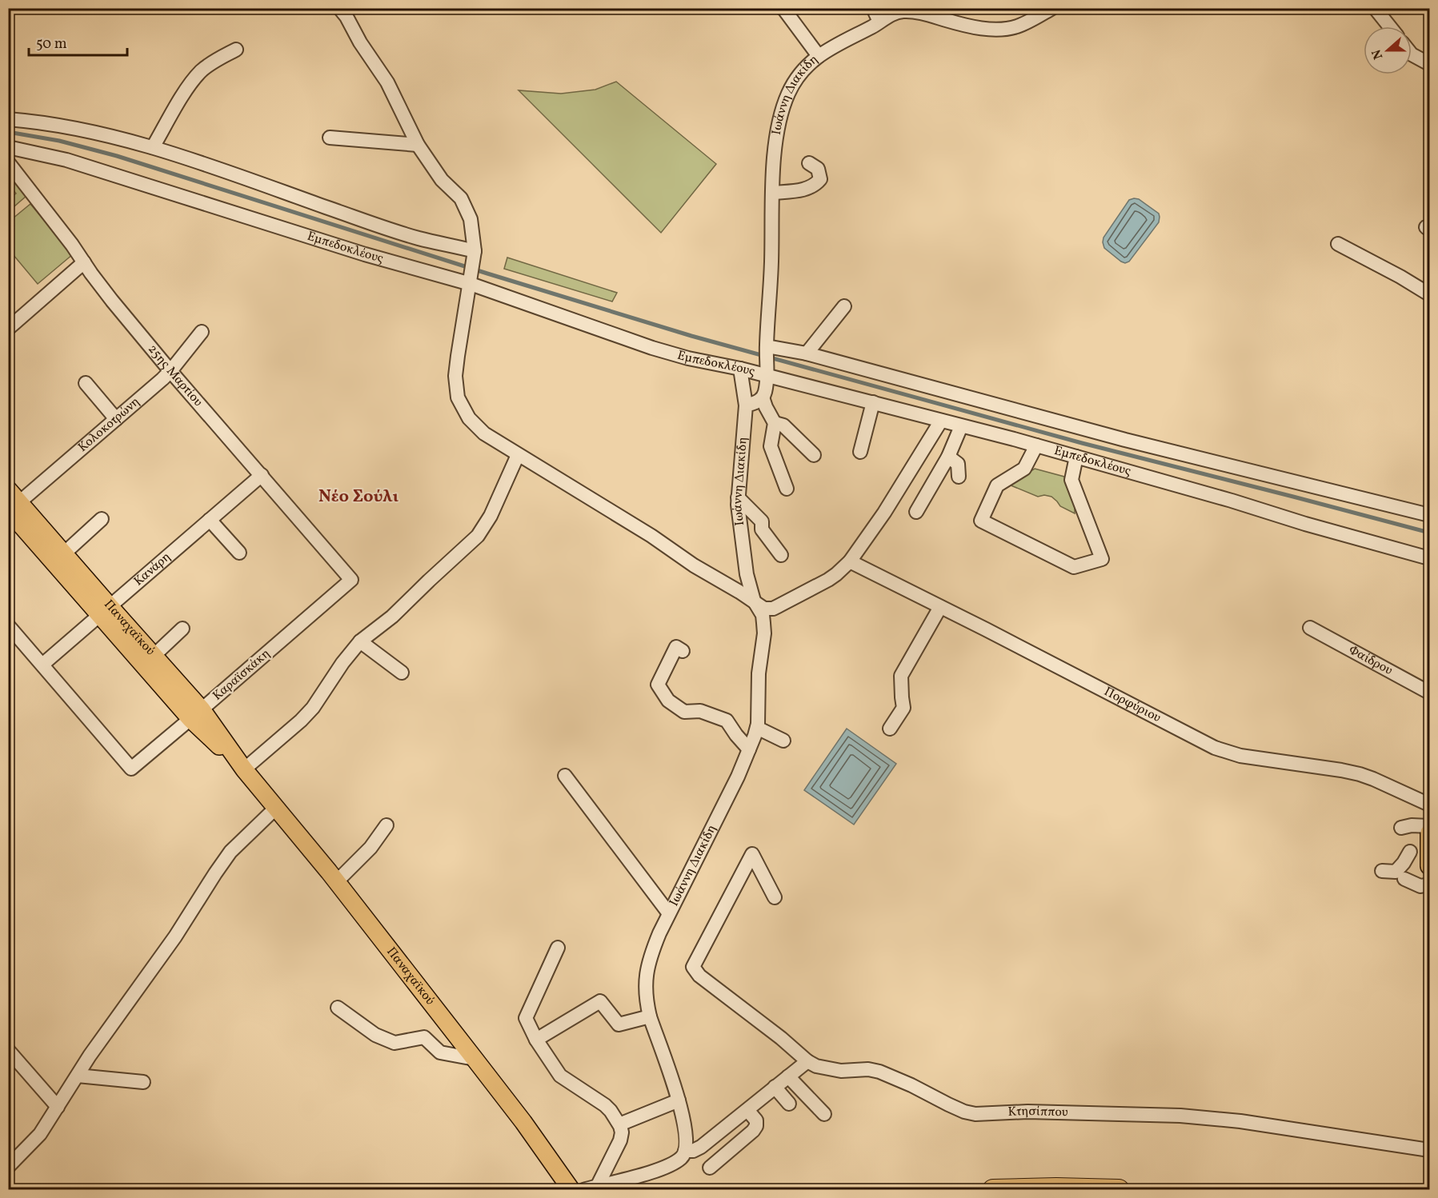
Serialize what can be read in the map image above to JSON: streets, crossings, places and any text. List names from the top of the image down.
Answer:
{
  "streets": {
    "main road": ["Παναχαϊκού"],
    "street": [
      "Ιωάννη Διακίδη",
      "Εμπεδοκλέους",
      "25ης Μαρτίου",
      "Κολοκοτρώνη",
      "Κανάρη",
      "Φαίδρου",
      "Καραϊσκάκη",
      "Πορφύριου",
      "Κτησίππου"
    ]
  },
  "crossings": [
    ["Ιωάννη Διακίδη", "Εμπεδοκλέους"],
    ["25ης Μαρτίου", "Κολοκοτρώνη"],
    ["25ης Μαρτίου", "Κανάρη"],
    ["25ης Μαρτίου", "Καραϊσκάκη"],
    ["Κολοκοτρώνη", "Παναχαϊκού"],
    ["Κανάρη", "Παναχαϊκού"],
    ["Κανάρη", "Καραϊσκάκη"],
    ["Παναχαϊκού", "Καραϊσκάκη"]
  ],
  "districts": ["Νέο Σούλι"],
  "scale_bar": "50 m",
  "north": "left"
}
